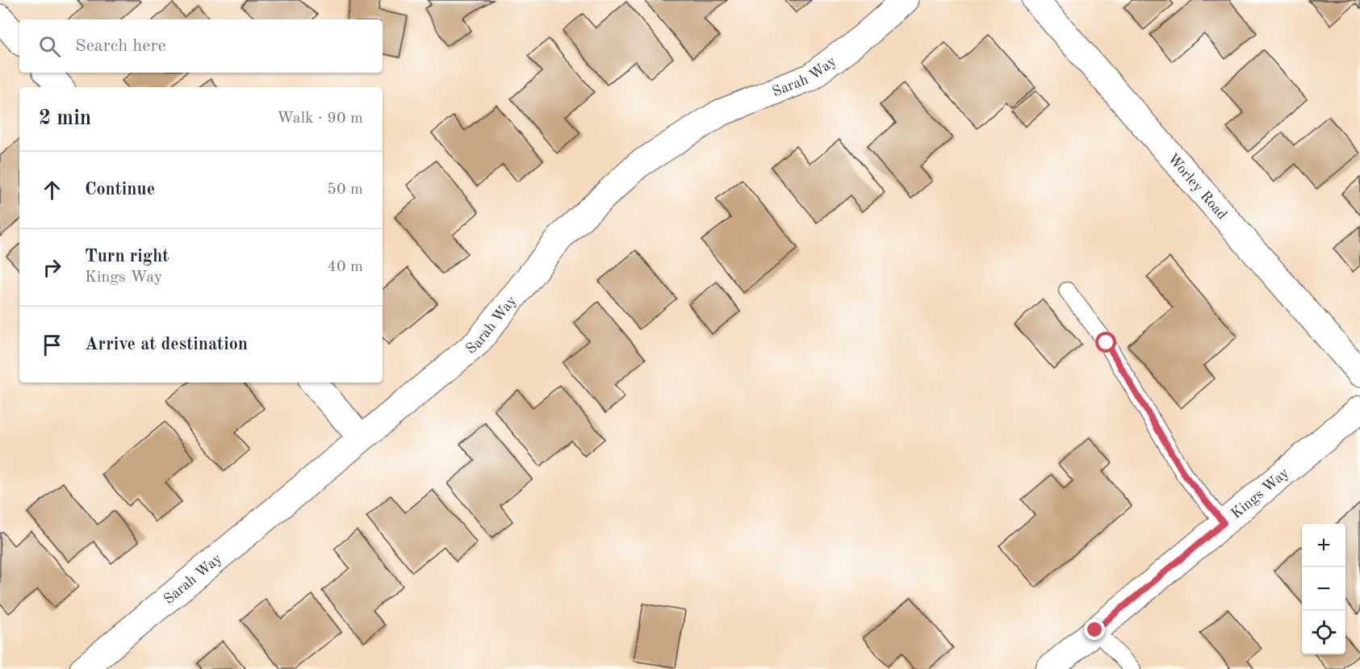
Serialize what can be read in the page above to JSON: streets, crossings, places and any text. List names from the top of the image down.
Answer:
{
  "streets": {
    "street": ["Sarah Way", "Worley Road", "Kings Way"]
  },
  "page": {
    "search": "Search here",
    "heading": ["2 min", "Walk · 90 m"],
    "list": [
      ["Continue", "50 m"],
      ["Turn right", "Kings Way", "40 m"],
      "Arrive at destination"
    ],
    "map_buttons": ["+", "−"]
  }
}
